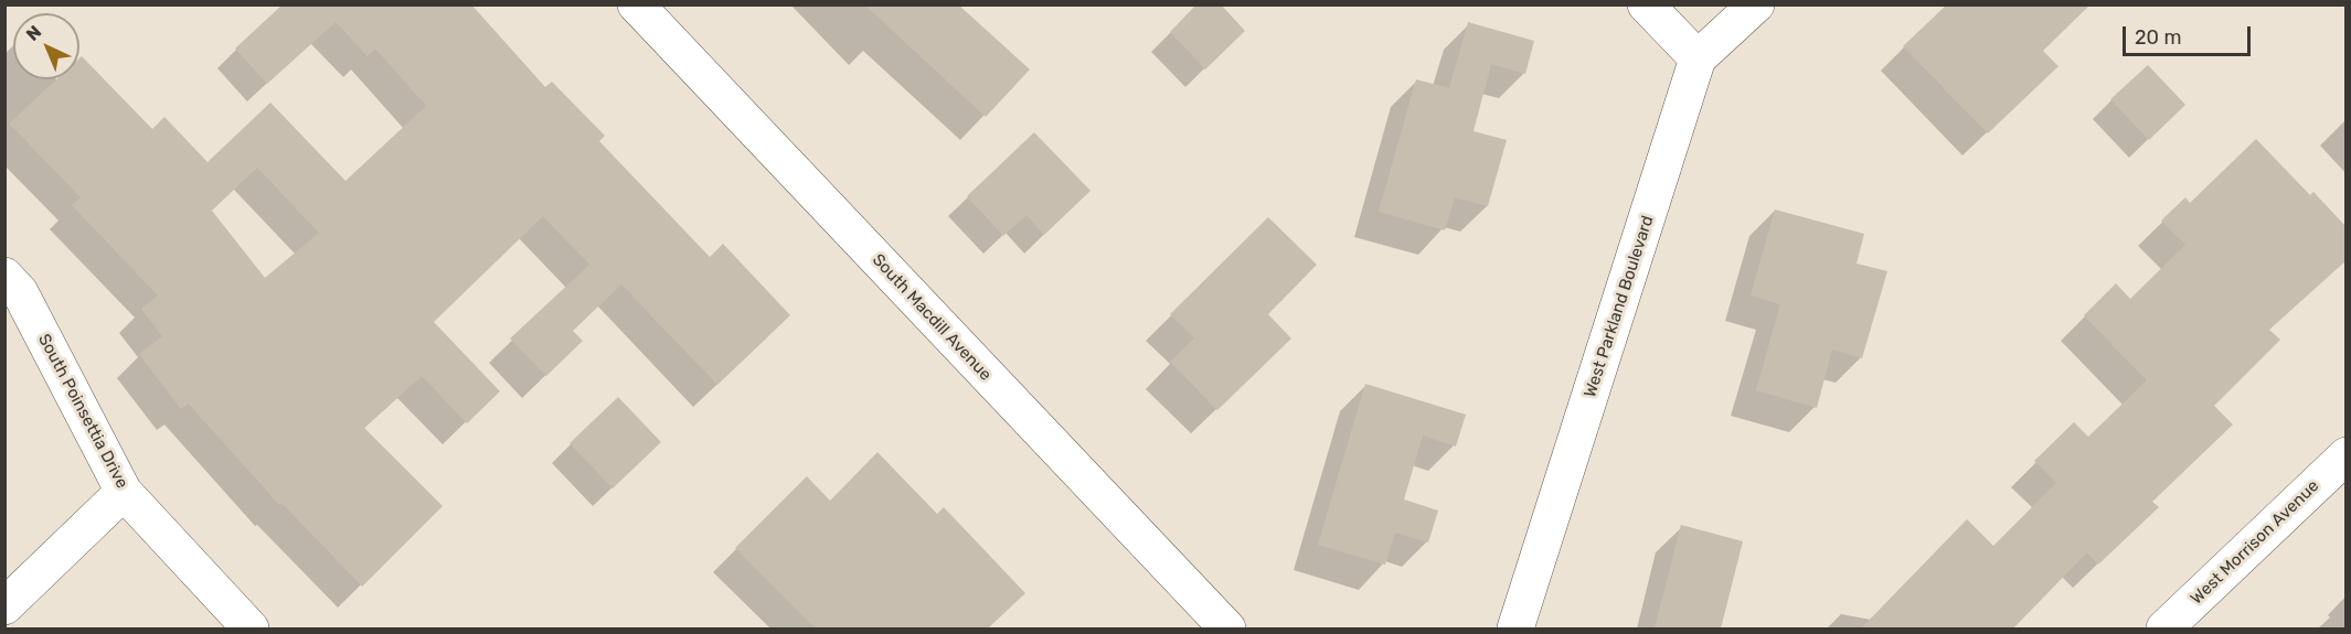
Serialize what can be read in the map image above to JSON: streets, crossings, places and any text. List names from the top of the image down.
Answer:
{
  "streets": {
    "street": [
      "West Parkland Boulevard",
      "South Macdill Avenue",
      "South Poinsettia Drive",
      "West Morrison Avenue"
    ]
  },
  "scale_bar": "20 m",
  "north": "top left"
}
